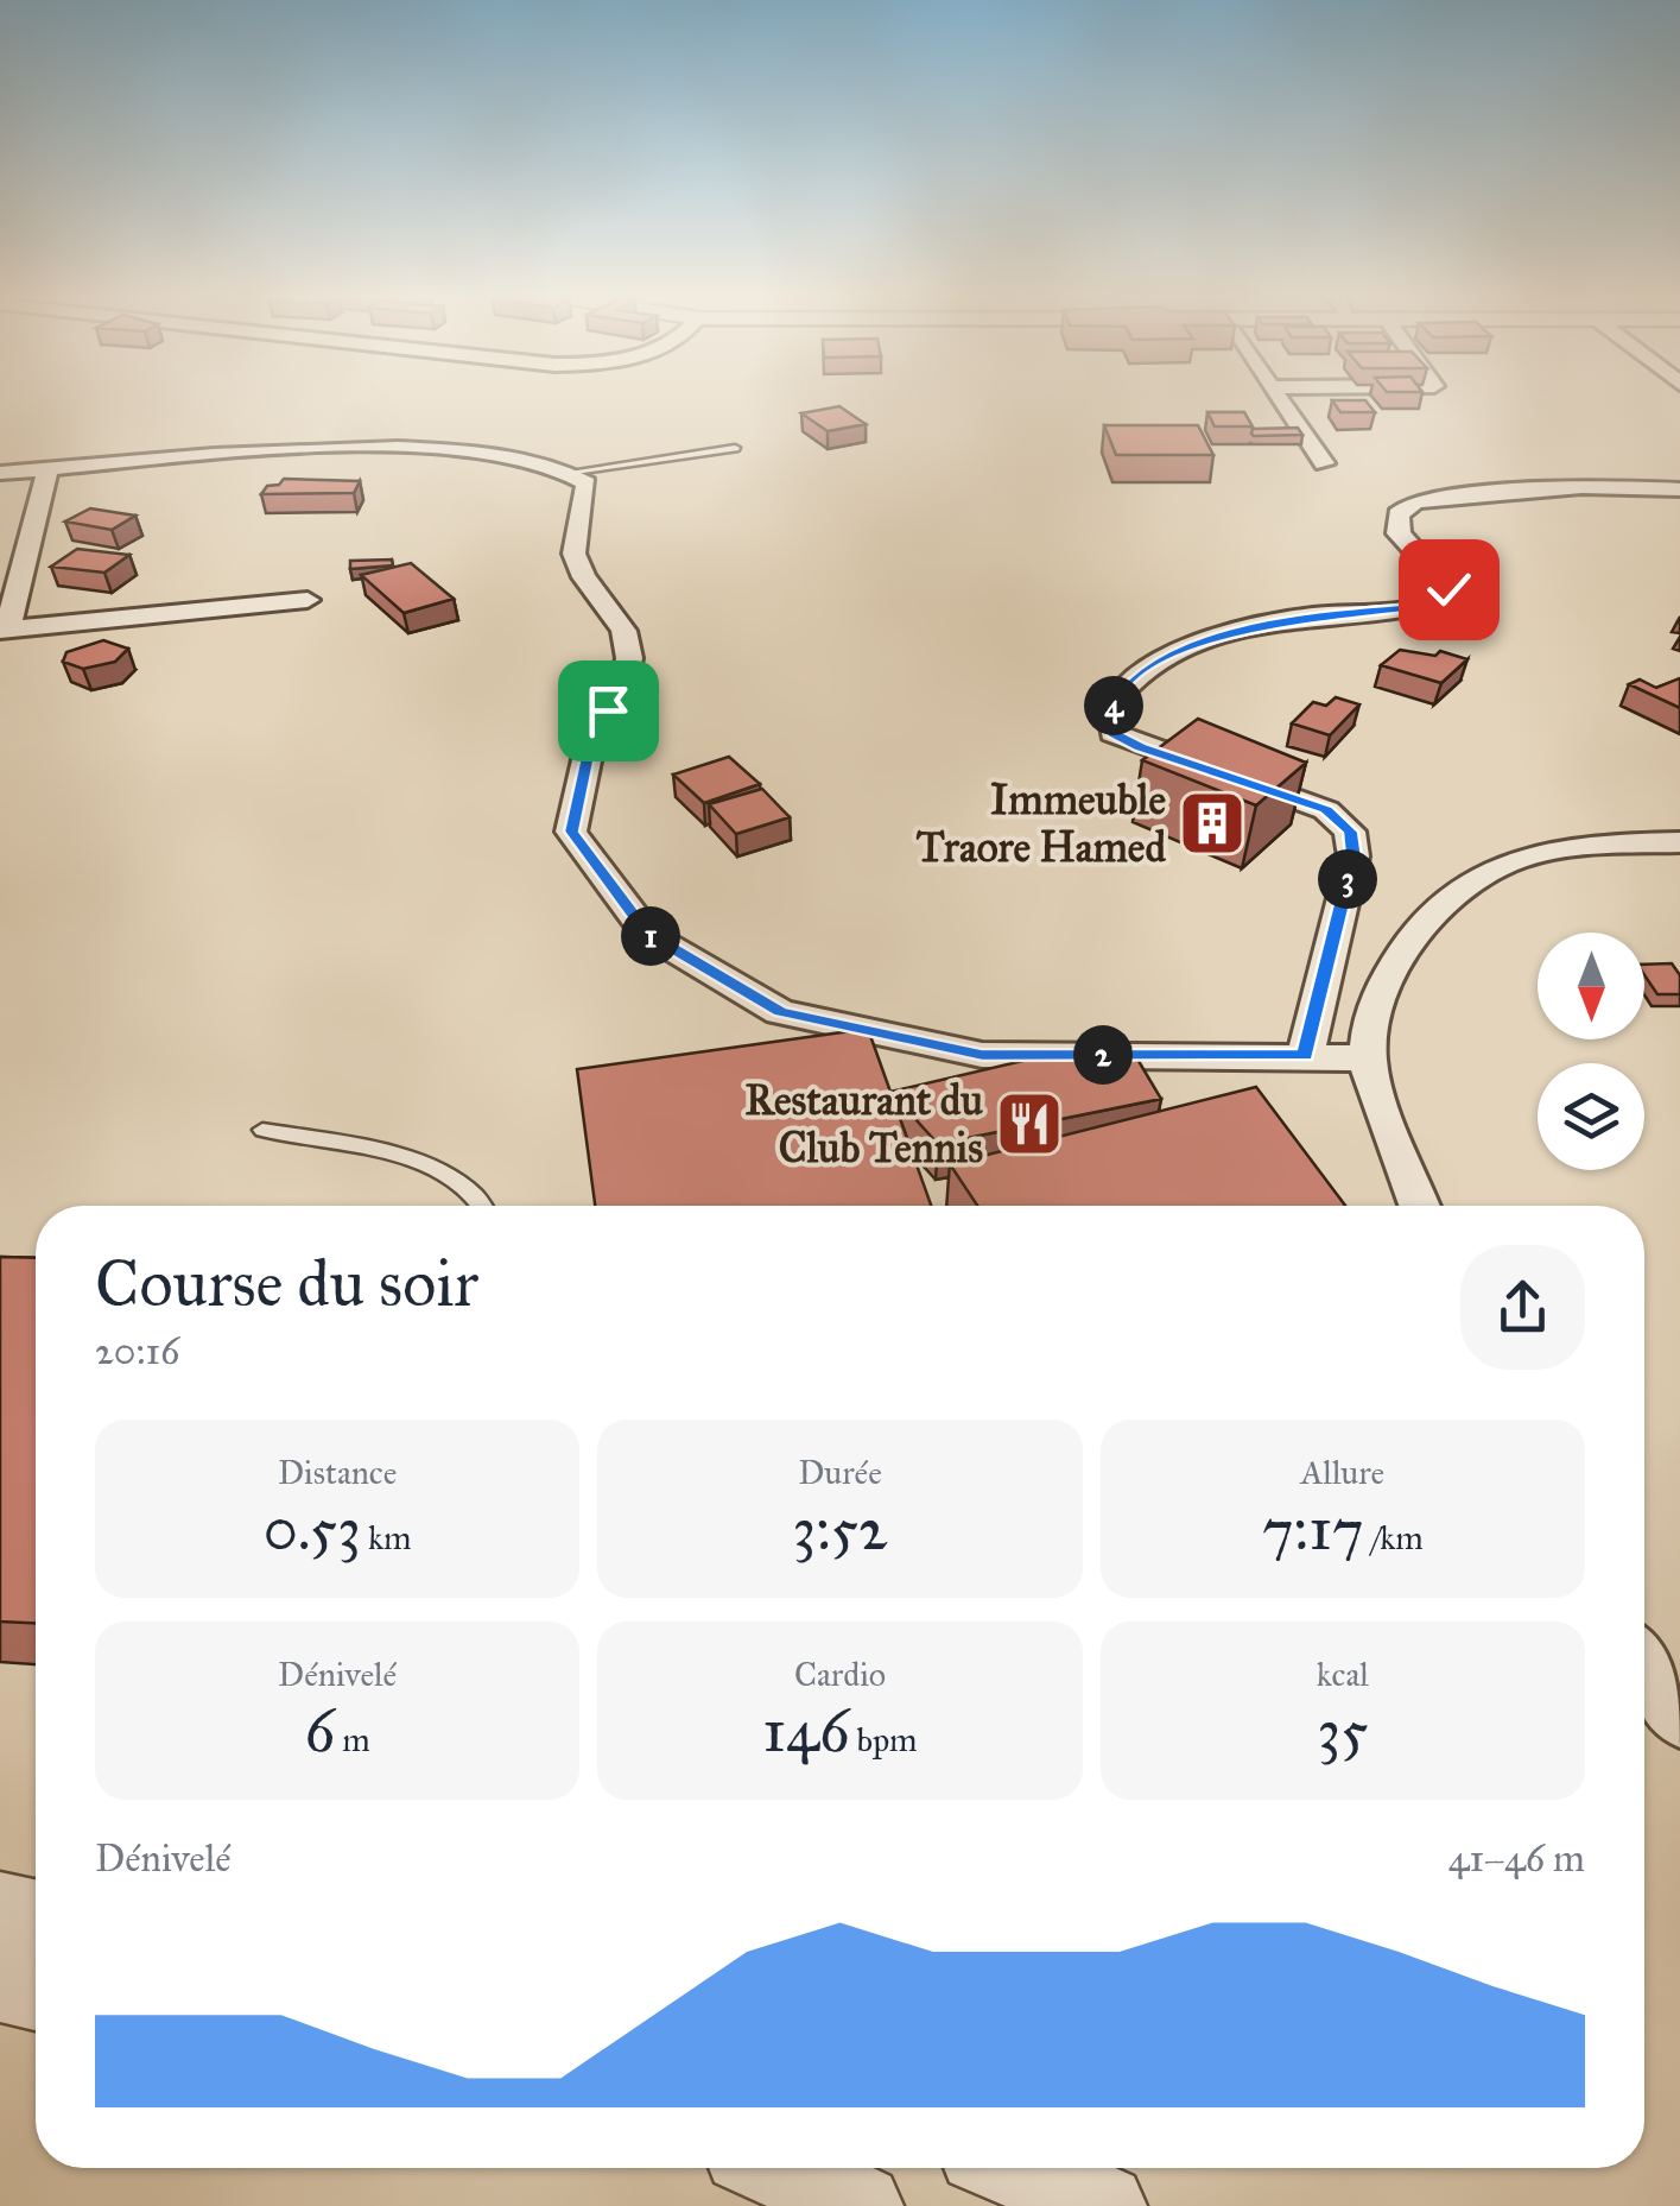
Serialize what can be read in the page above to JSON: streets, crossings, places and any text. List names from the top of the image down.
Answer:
{
  "places": {
    "building": ["Immeuble Traore Hamed"],
    "restaurant": ["Restaurant du Club Tennis"]
  },
  "north": "bottom",
  "page": {
    "pins": [
      "4",
      "3",
      "1",
      "2"
    ],
    "heading": ["Course du soir", "20:16"],
    "stats": [
      ["Distance", "0.53 km"],
      ["Durée", "3:52"],
      ["Allure", "7:17 /km"],
      ["Dénivelé", "6 m"],
      ["Cardio", "146 bpm"],
      ["kcal", "35"]
    ],
    "chart": ["Dénivelé", "41–46 m"]
  }
}
